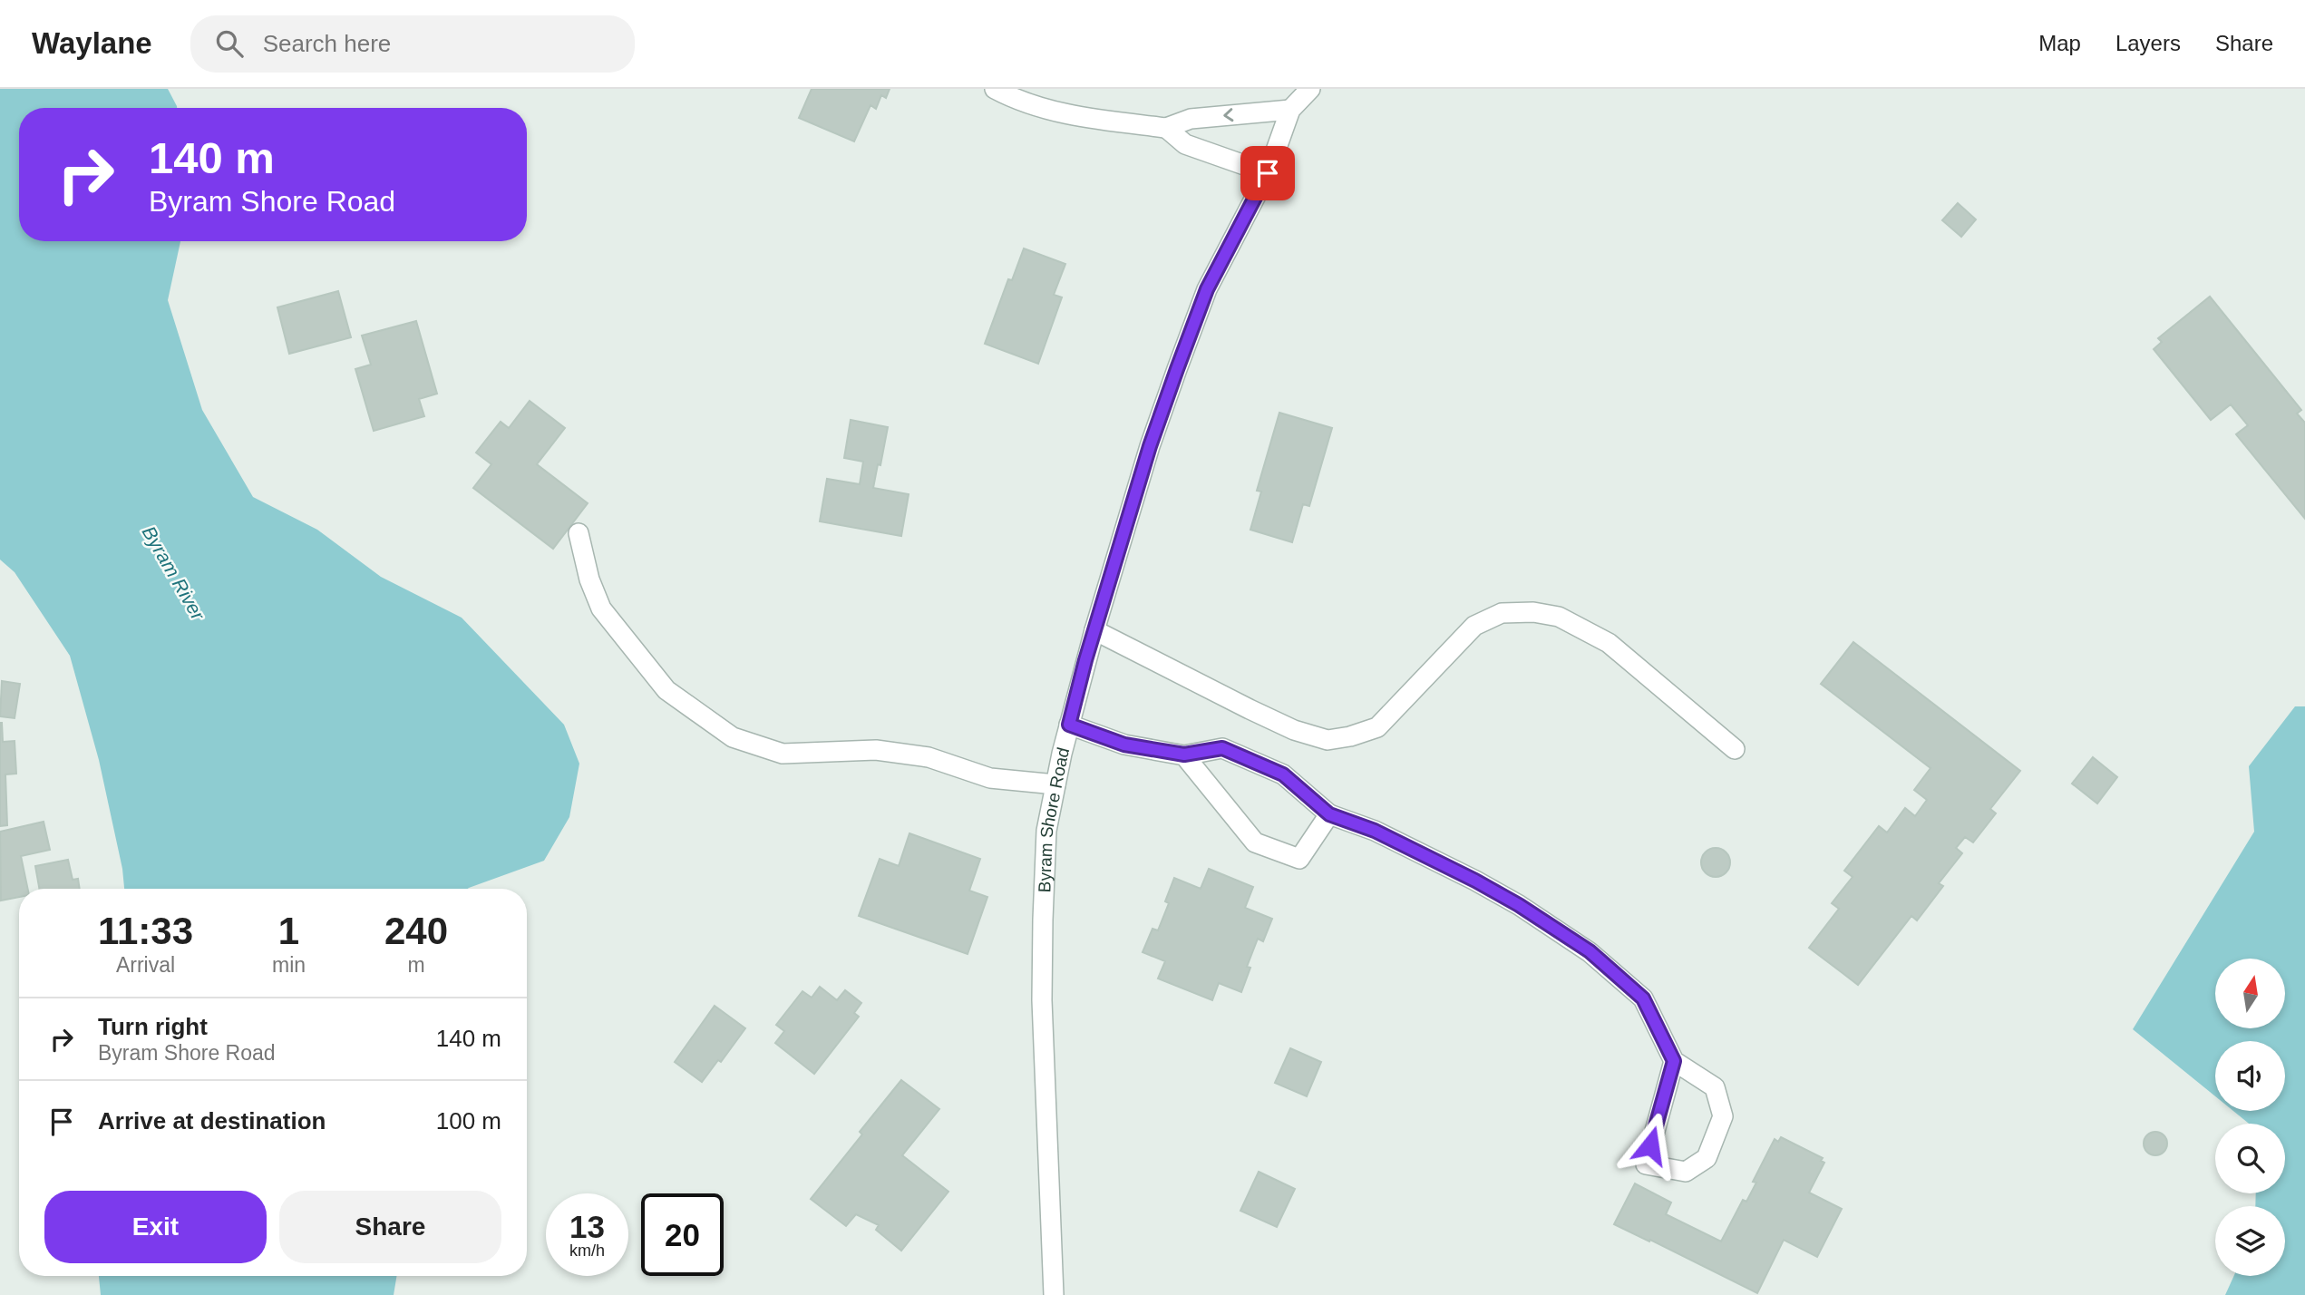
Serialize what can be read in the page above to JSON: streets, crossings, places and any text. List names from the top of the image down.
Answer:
{
  "streets": {
    "street": ["Byram Shore Road"]
  },
  "water": ["Byram River"],
  "north": "top",
  "page": {
    "header": "Waylane",
    "search": "Search here",
    "nav": ["Map", "Layers", "Share"],
    "turn": ["140 m", "Byram Shore Road"],
    "eta": [
      "11:33",
      "Arrival",
      "1",
      "min",
      "240",
      "m"
    ],
    "list": [
      {
        "name": "Turn right",
        "note": "Byram Shore Road",
        "value": "140 m"
      },
      {
        "name": "Arrive at destination",
        "value": "100 m"
      }
    ],
    "buttons": ["Exit", "Share"],
    "speed": "13 km/h",
    "limit": "20"
  }
}
